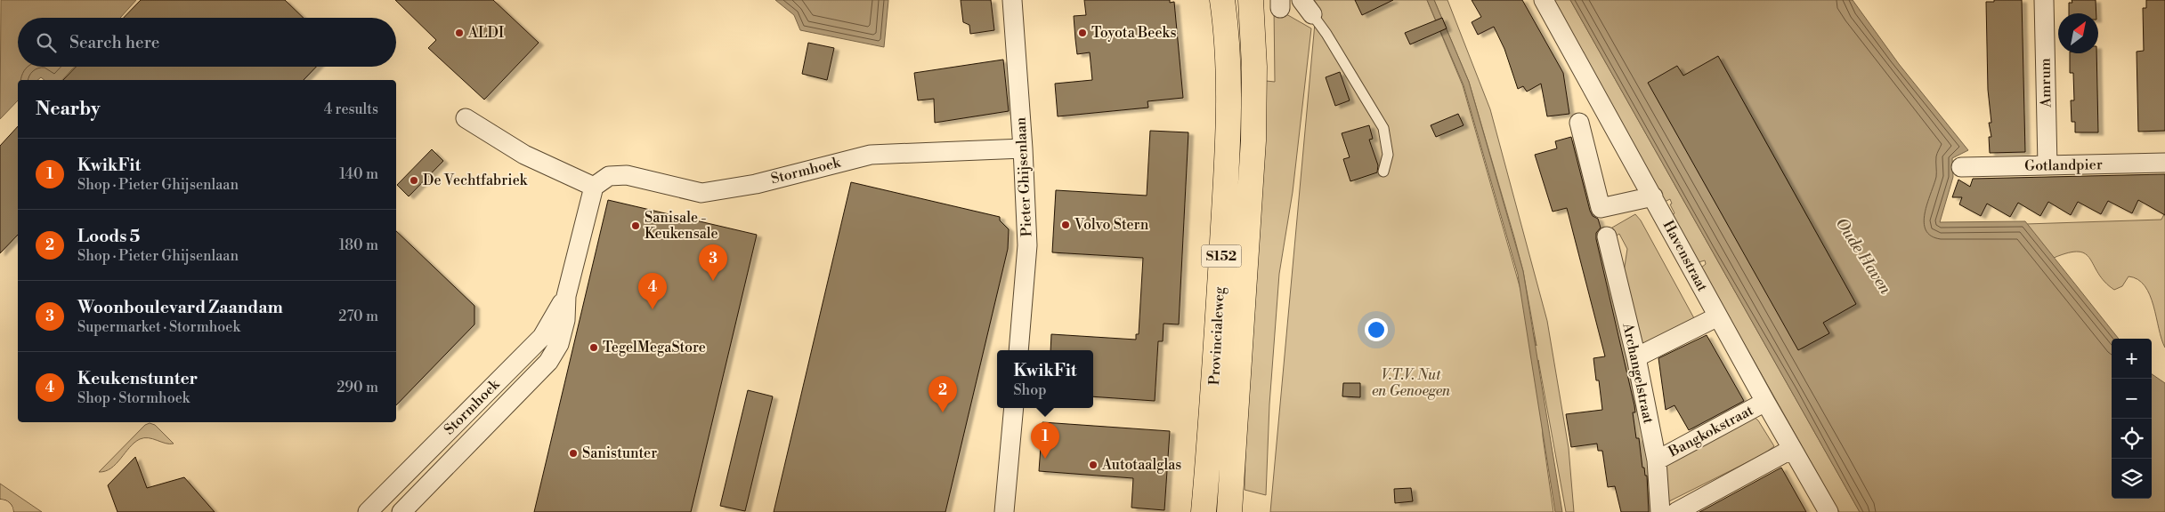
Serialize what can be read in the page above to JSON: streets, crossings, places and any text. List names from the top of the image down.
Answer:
{
  "streets": {
    "main road": ["S152", "Provincialeweg"],
    "street": [
      "Amrum",
      "Gotlandpier",
      "Stormhoek",
      "Pieter Ghijsenlaan",
      "Havenstraat",
      "Archangelstraat",
      "Bangkokstraat"
    ]
  },
  "crossings": [
    ["Amrum", "Gotlandpier"],
    ["Stormhoek", "Pieter Ghijsenlaan"],
    ["Havenstraat", "Bangkokstraat"],
    ["Archangelstraat", "Bangkokstraat"]
  ],
  "water": ["Oude Haven"],
  "parks": ["V.T.V. Nut en Genoegen"],
  "places": [
    "ALDI",
    "Toyota Beeks",
    "De Vechtfabriek",
    "Volvo Stern",
    "Sanisale - Keukensale",
    "TegelMegaStore",
    "Sanistunter",
    "Autotaalglas"
  ],
  "north": "top right",
  "page": {
    "search": "Search here",
    "heading": ["Nearby", "4 results"],
    "list": [
      {
        "mark": "1",
        "name": "KwikFit",
        "note": "Shop · Pieter Ghijsenlaan",
        "value": "140 m"
      },
      {
        "mark": "2",
        "name": "Loods 5",
        "note": "Shop · Pieter Ghijsenlaan",
        "value": "180 m"
      },
      {
        "mark": "3",
        "name": "Woonboulevard Zaandam",
        "note": "Supermarket · Stormhoek",
        "value": "270 m"
      },
      {
        "mark": "4",
        "name": "Keukenstunter",
        "note": "Shop · Stormhoek",
        "value": "290 m"
      }
    ],
    "pins": [
      "3",
      "4",
      "2",
      "1"
    ],
    "map_buttons": ["+", "−"],
    "popup": ["KwikFit", "Shop"]
  }
}
